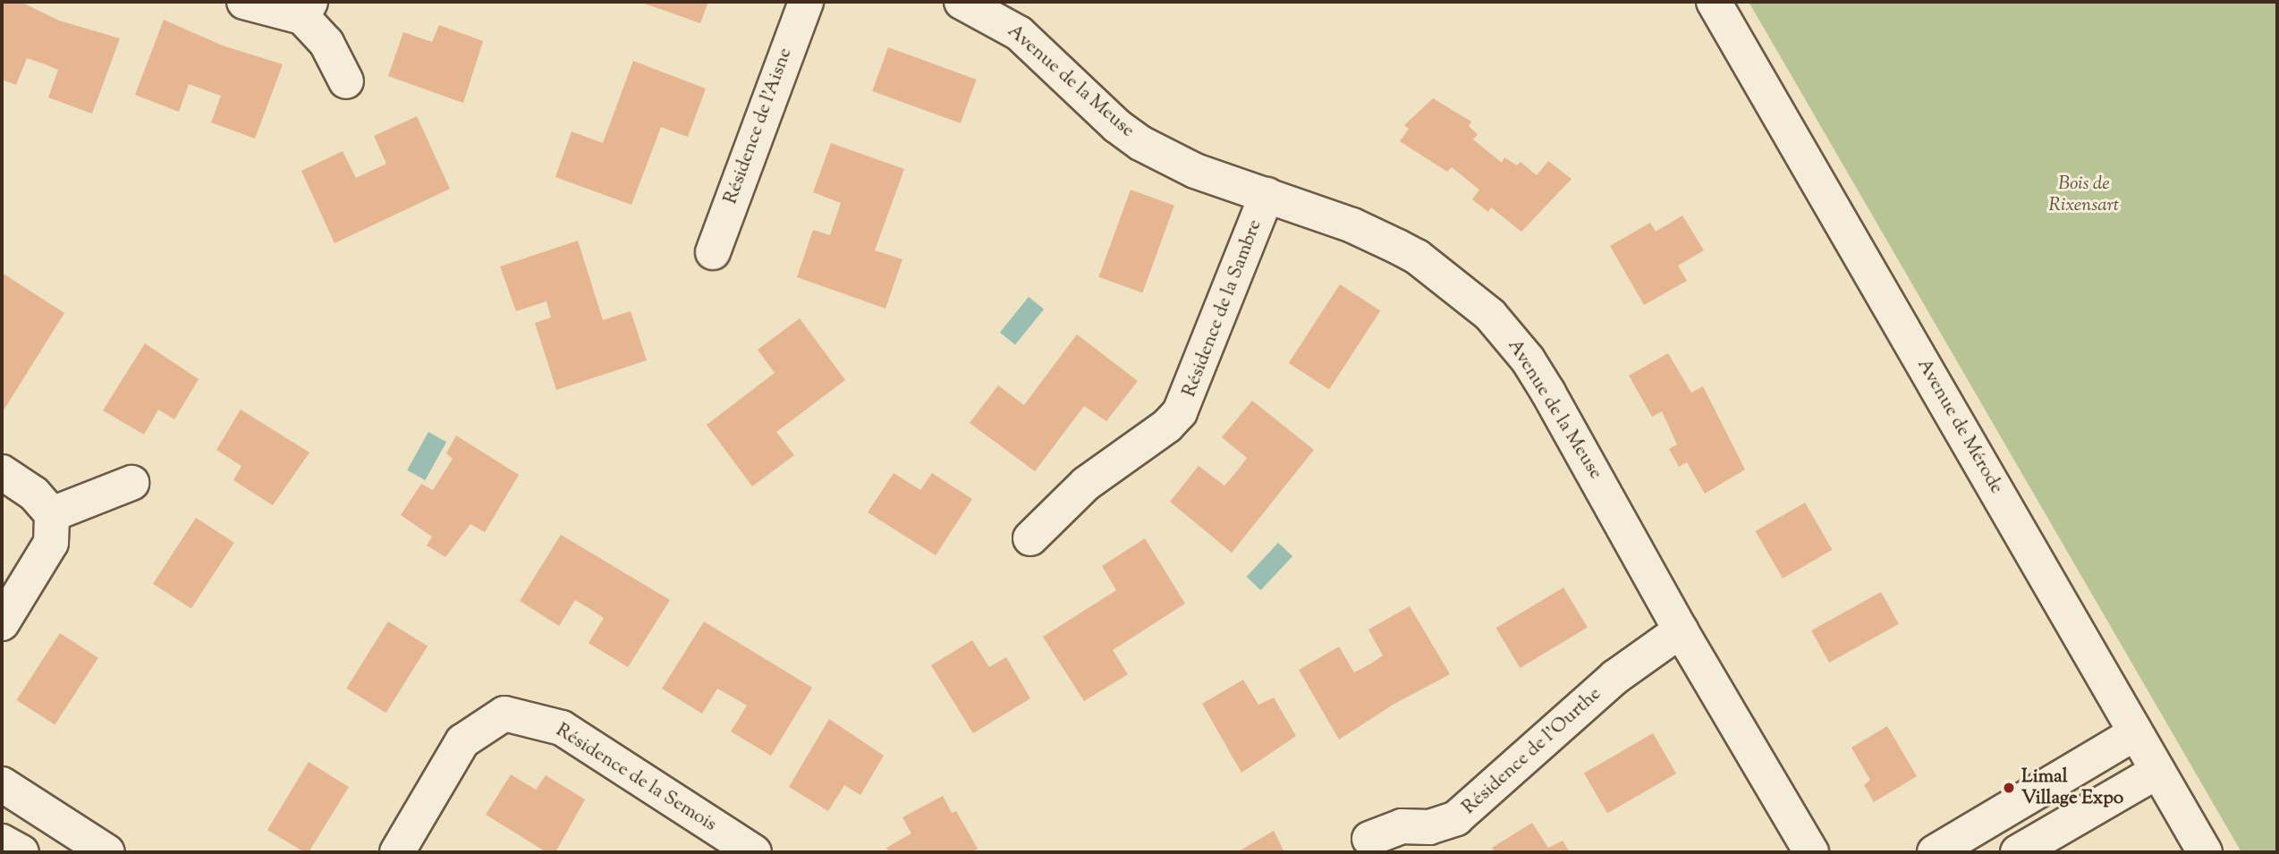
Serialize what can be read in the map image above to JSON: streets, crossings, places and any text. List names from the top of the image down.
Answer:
{
  "streets": {
    "street": [
      "Avenue de la Meuse",
      "Résidence de l'Aisne",
      "Résidence de la Sambre",
      "Avenue de Mérode",
      "Résidence de l'Ourthe",
      "Résidence de la Semois"
    ]
  },
  "crossings": [
    ["Avenue de la Meuse", "Résidence de la Sambre"],
    ["Avenue de la Meuse", "Résidence de l'Ourthe"]
  ],
  "parks": ["Bois de Rixensart"],
  "places": ["Limal Village Expo"]
}
